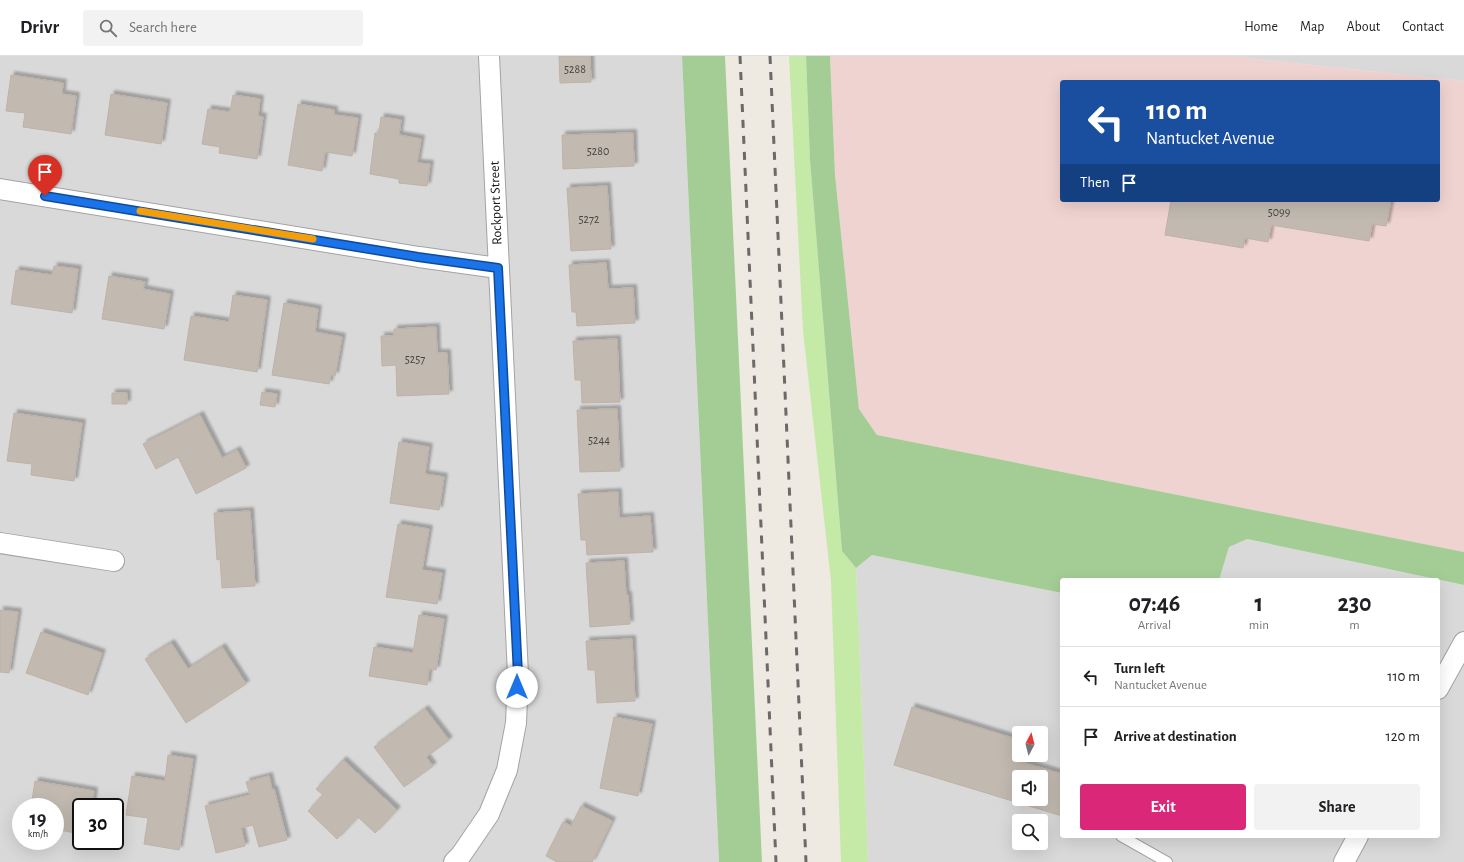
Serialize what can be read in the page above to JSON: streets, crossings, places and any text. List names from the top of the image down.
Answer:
{
  "streets": {
    "street": ["Rockport Street"]
  },
  "house_numbers": [
    "5288",
    "5280",
    "5099",
    "5272",
    "5257",
    "5244"
  ],
  "north": "top",
  "page": {
    "header": "Drivr",
    "search": "Search here",
    "nav": [
      "Home",
      "Map",
      "About",
      "Contact"
    ],
    "turn": ["110 m", "Nantucket Avenue"],
    "then": "Then",
    "eta": [
      "07:46",
      "Arrival",
      "1",
      "min",
      "230",
      "m"
    ],
    "list": [
      {
        "name": "Turn left",
        "note": "Nantucket Avenue",
        "value": "110 m"
      },
      {
        "name": "Arrive at destination",
        "value": "120 m"
      }
    ],
    "buttons": ["Exit", "Share"],
    "speed": "19 km/h",
    "limit": "30"
  }
}
